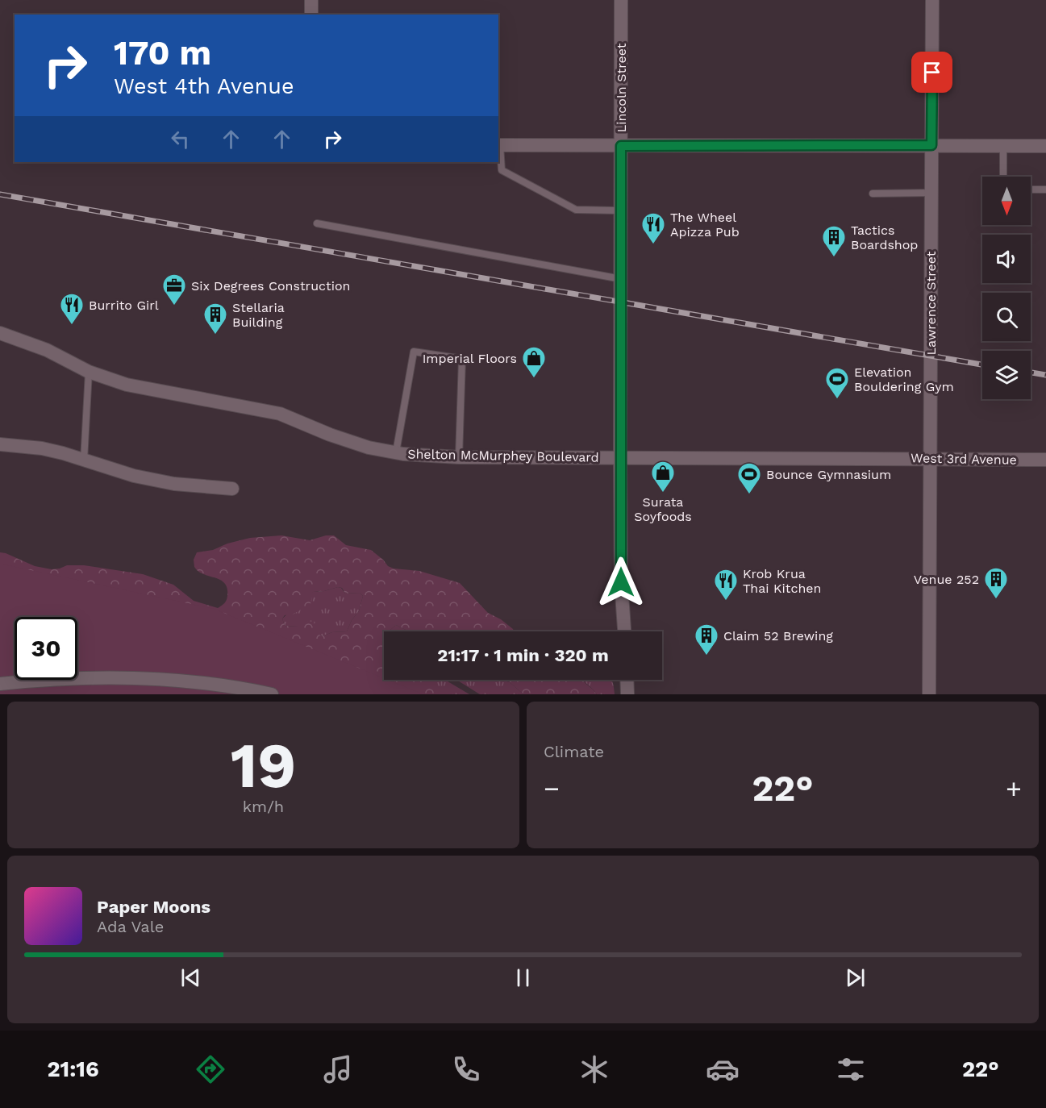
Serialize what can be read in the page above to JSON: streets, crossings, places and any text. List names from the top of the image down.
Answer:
{
  "streets": {
    "street": [
      "Lincoln Street",
      "Lawrence Street",
      "Shelton McMurphey Boulevard",
      "West 3rd Avenue"
    ]
  },
  "crossings": [
    ["Lincoln Street", "Shelton McMurphey Boulevard"],
    ["Lincoln Street", "West 3rd Avenue"],
    ["Lawrence Street", "West 3rd Avenue"],
    ["Shelton McMurphey Boulevard", "West 3rd Avenue"]
  ],
  "places": {
    "restaurant": ["The Wheel Apizza Pub", "Burrito Girl", "Krob Krua Thai Kitchen"],
    "building": [
      "Tactics Boardshop",
      "Stellaria Building",
      "Venue 252",
      "Claim 52 Brewing"
    ],
    "office": ["Six Degrees Construction"],
    "shop": ["Imperial Floors", "Surata Soyfoods"],
    "sports": ["Elevation Bouldering Gym", "Bounce Gymnasium"]
  },
  "north": "bottom",
  "page": {
    "turn": ["170 m", "West 4th Avenue"],
    "limit": "30",
    "trip": "21:17 · 1 min · 320 m",
    "tile": [
      ["19", "km/h"],
      "Climate"
    ],
    "heat": ["−", "22°", "+"],
    "song": ["Paper Moons", "Ada Vale"],
    "tabs": ["21:16", "22°"]
  }
}
